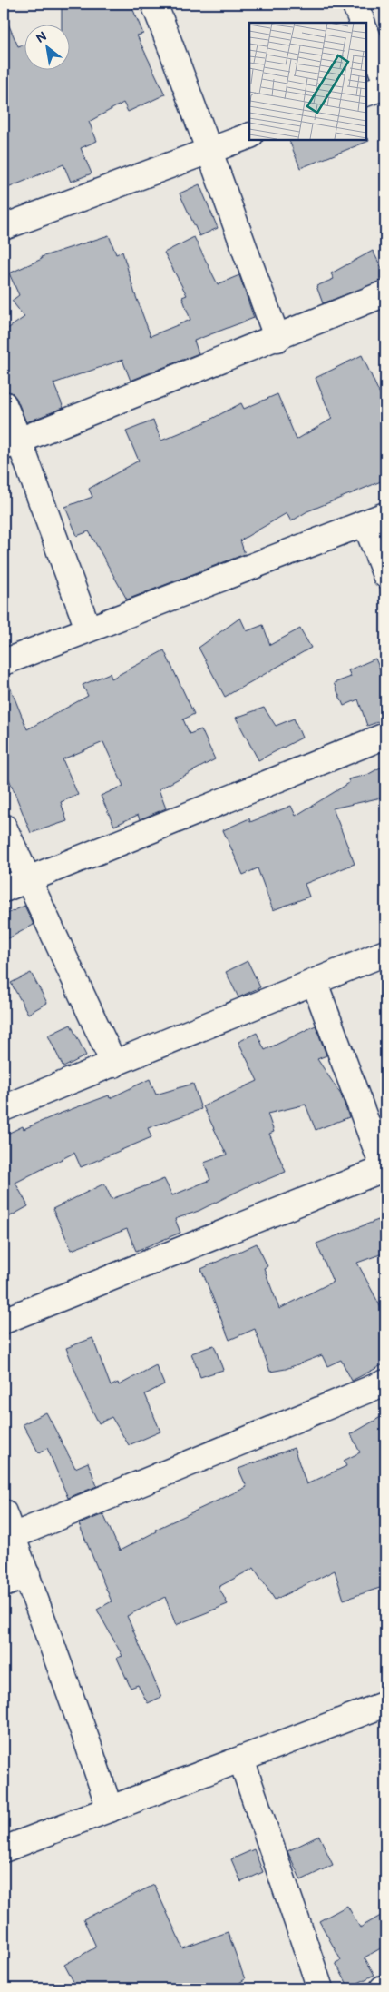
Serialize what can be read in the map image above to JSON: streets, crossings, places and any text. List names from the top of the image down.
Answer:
{
  "north": "top left"
}
